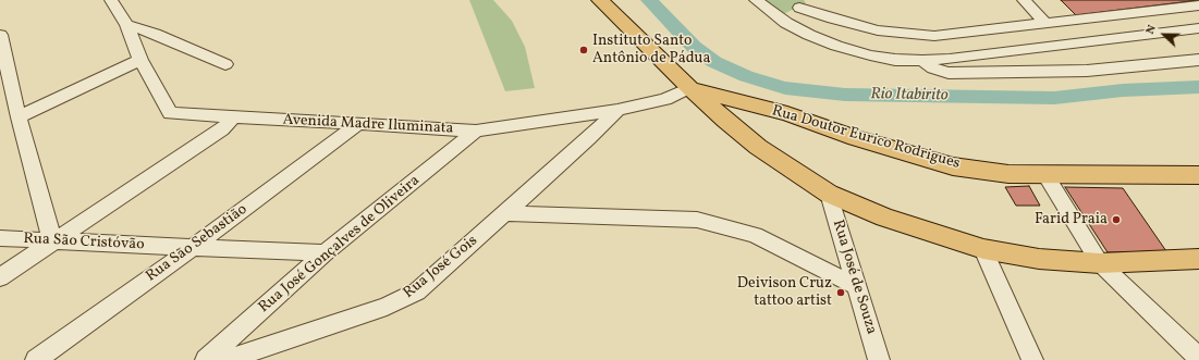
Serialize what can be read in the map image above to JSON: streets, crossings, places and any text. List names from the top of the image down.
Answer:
{
  "streets": {
    "main road": ["Rua Doutor Eurico Rodrigues"],
    "street": [
      "Avenida Madre Iluminata",
      "Rua São Cristóvão",
      "Rua São Sebastião",
      "Rua José Gonçalves de Oliveira",
      "Rua José Gois",
      "Rua José de Souza"
    ]
  },
  "crossings": [
    ["Avenida Madre Iluminata", "Rua Doutor Eurico Rodrigues"],
    ["Avenida Madre Iluminata", "Rua São Sebastião"],
    ["Avenida Madre Iluminata", "Rua José Gonçalves de Oliveira"],
    ["Avenida Madre Iluminata", "Rua José Gois"],
    ["Rua São Cristóvão", "Rua São Sebastião"],
    ["Rua São Cristóvão", "Rua José Gonçalves de Oliveira"]
  ],
  "water": ["Rio Itabirito"],
  "places": ["Instituto Santo Antônio de Pádua", "Farid Praia", "Deivison Cruz tattoo artist"],
  "north": "left"
}
